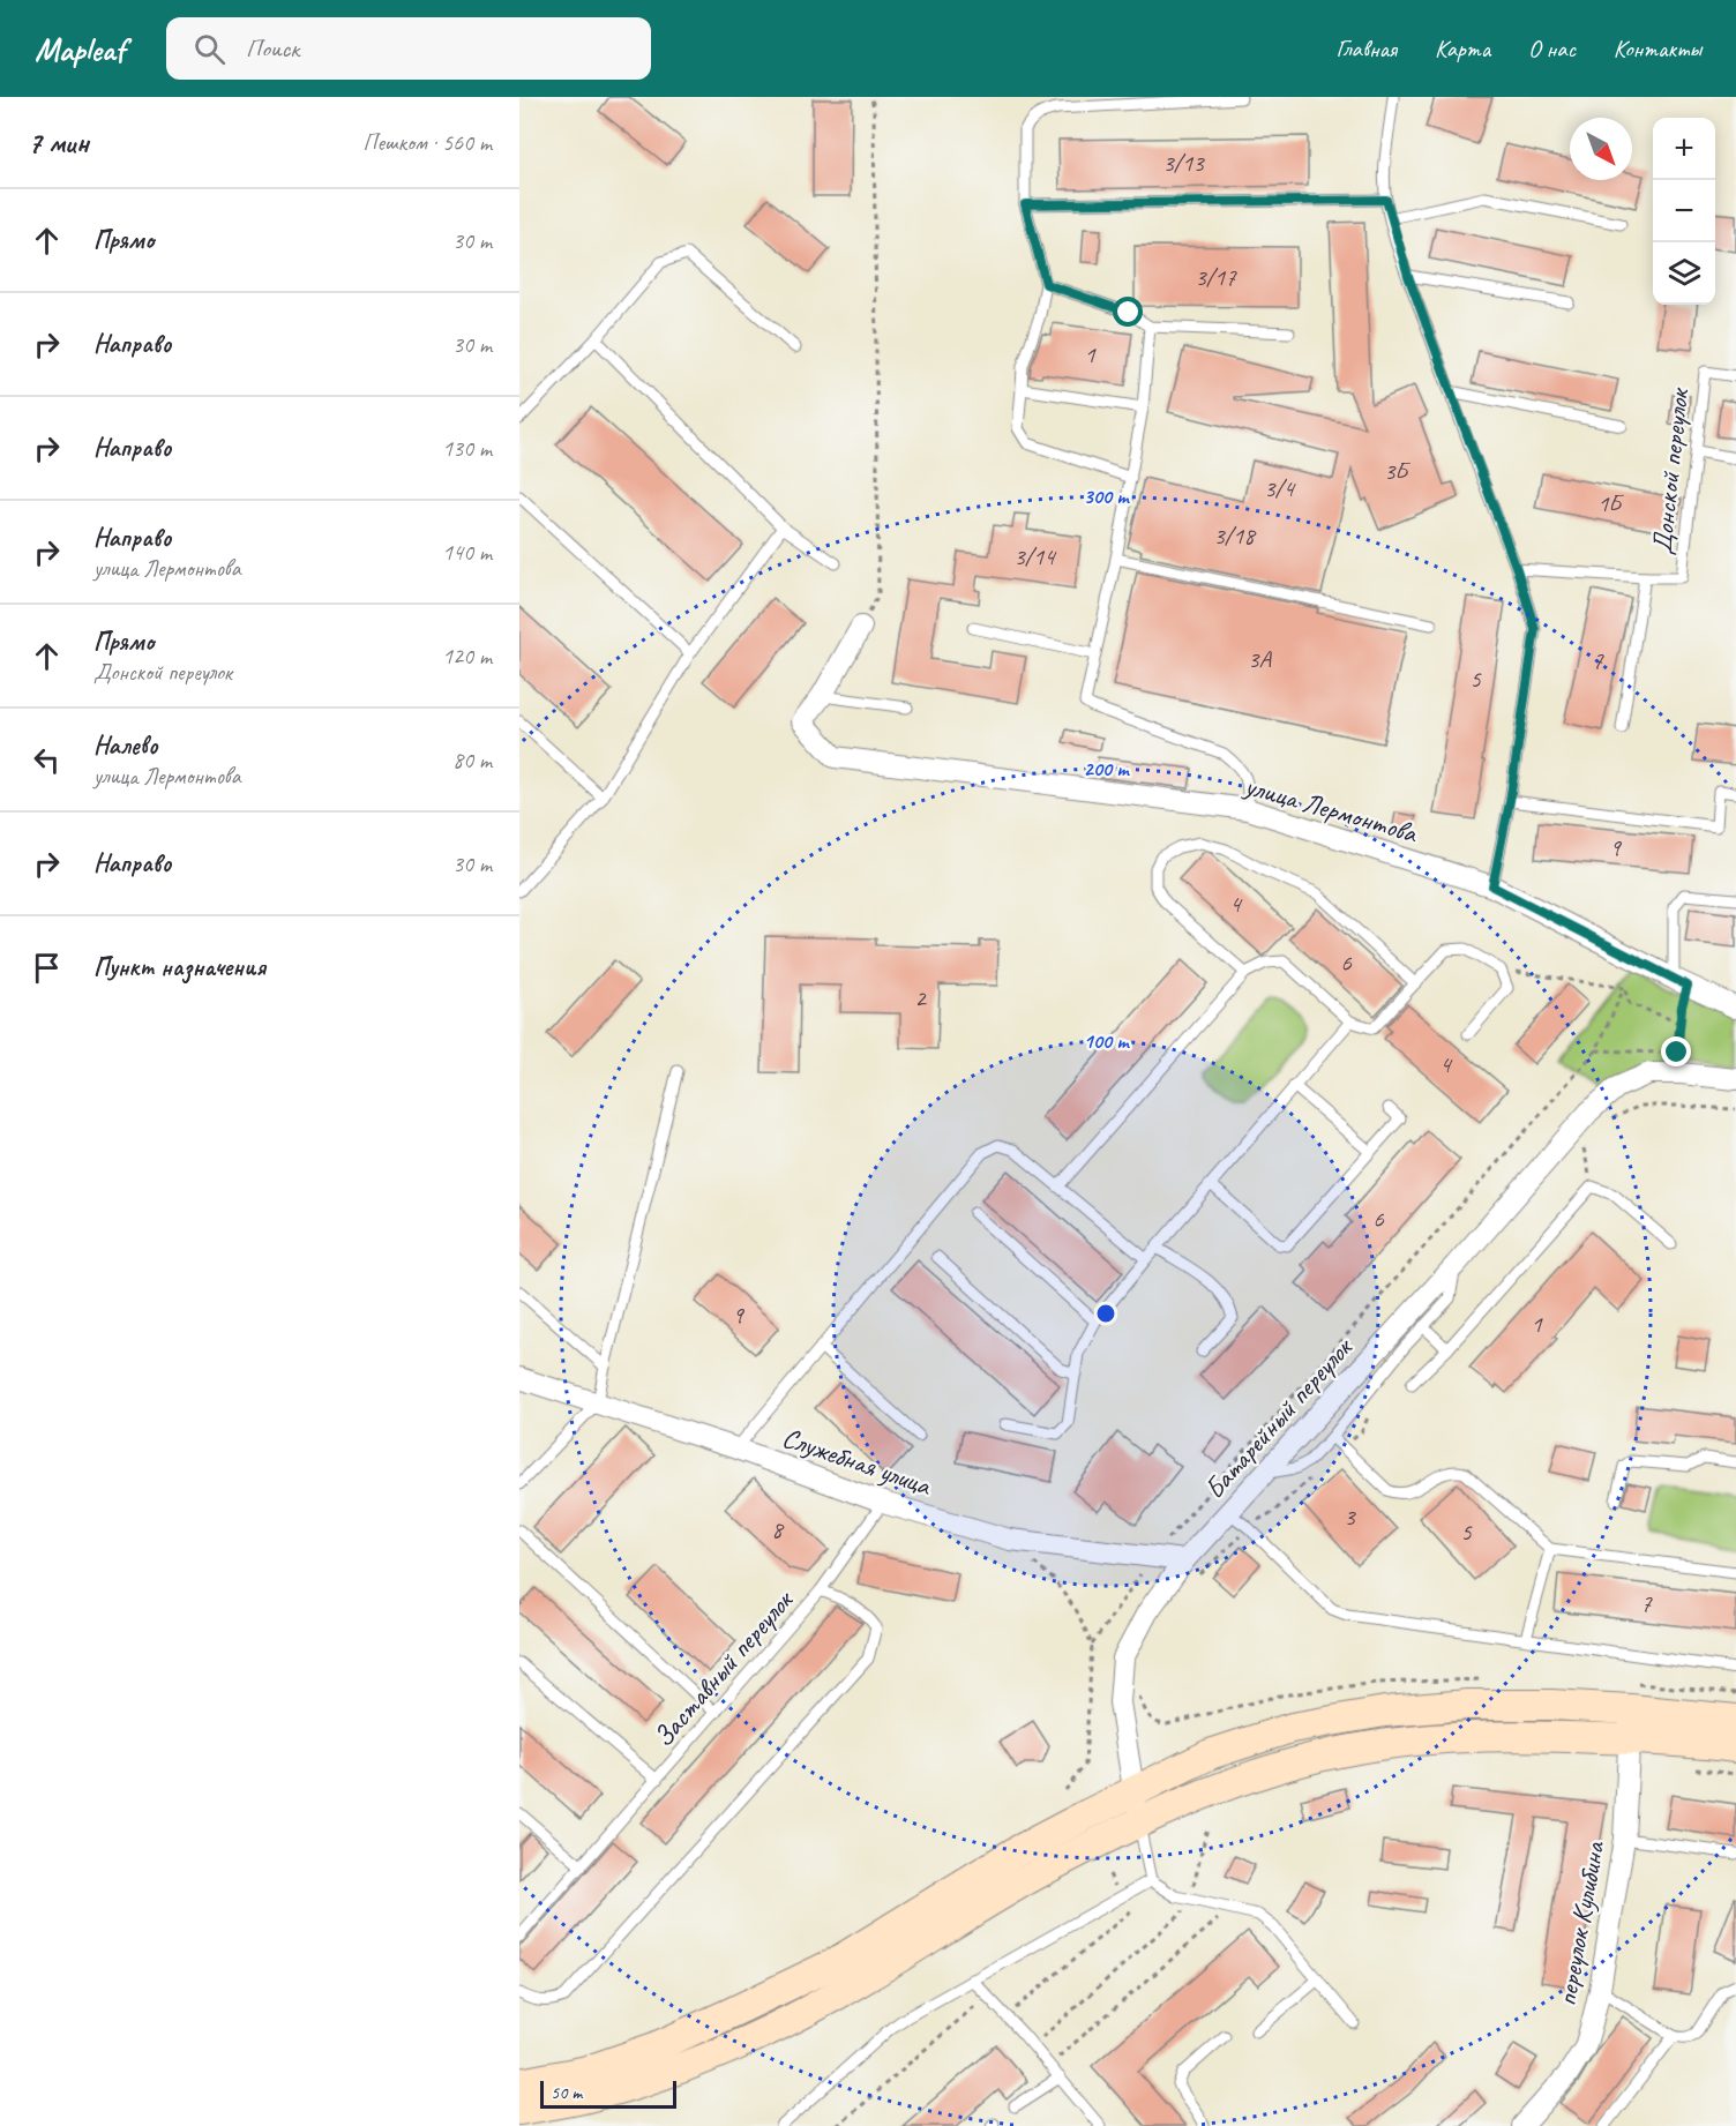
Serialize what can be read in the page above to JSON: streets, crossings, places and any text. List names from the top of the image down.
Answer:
{
  "streets": {
    "street": [
      "улица Лермонтова",
      "Батарейный переулок",
      "Служебная улица",
      "переулок Кулибина"
    ],
    "lane": ["Донской переулок", "Заставный переулок"]
  },
  "crossings": [
    ["Батарейный переулок", "Служебная улица"],
    ["Служебная улица", "Заставный переулок"]
  ],
  "house_numbers": [
    "3/13",
    "3/17",
    "1",
    "3Б",
    "3/4",
    "1Б",
    "3/18",
    "3/14",
    "3А",
    "7",
    "5",
    "9",
    "4",
    "6",
    "2",
    "4",
    "6",
    "9",
    "1",
    "3",
    "8",
    "5",
    "7"
  ],
  "scale_bar": "50 m",
  "north": "bottom right",
  "page": {
    "header": "Mapleaf",
    "search": "Поиск",
    "nav": [
      "Главная",
      "Карта",
      "О нас",
      "Контакты"
    ],
    "heading": ["7 мин", "Пешком · 560 m"],
    "map_buttons": ["+", "−"],
    "list": [
      ["Прямо", "30 m"],
      ["Направо", "30 m"],
      ["Направо", "130 m"],
      ["Направо", "улица Лермонтова", "140 m"],
      ["Прямо", "Донской переулок", "120 m"],
      ["Налево", "улица Лермонтова", "80 m"],
      ["Направо", "30 m"],
      "Пункт назначения"
    ],
    "scale": "50 m"
  },
  "rings": ["300 m", "200 m", "100 m"]
}
